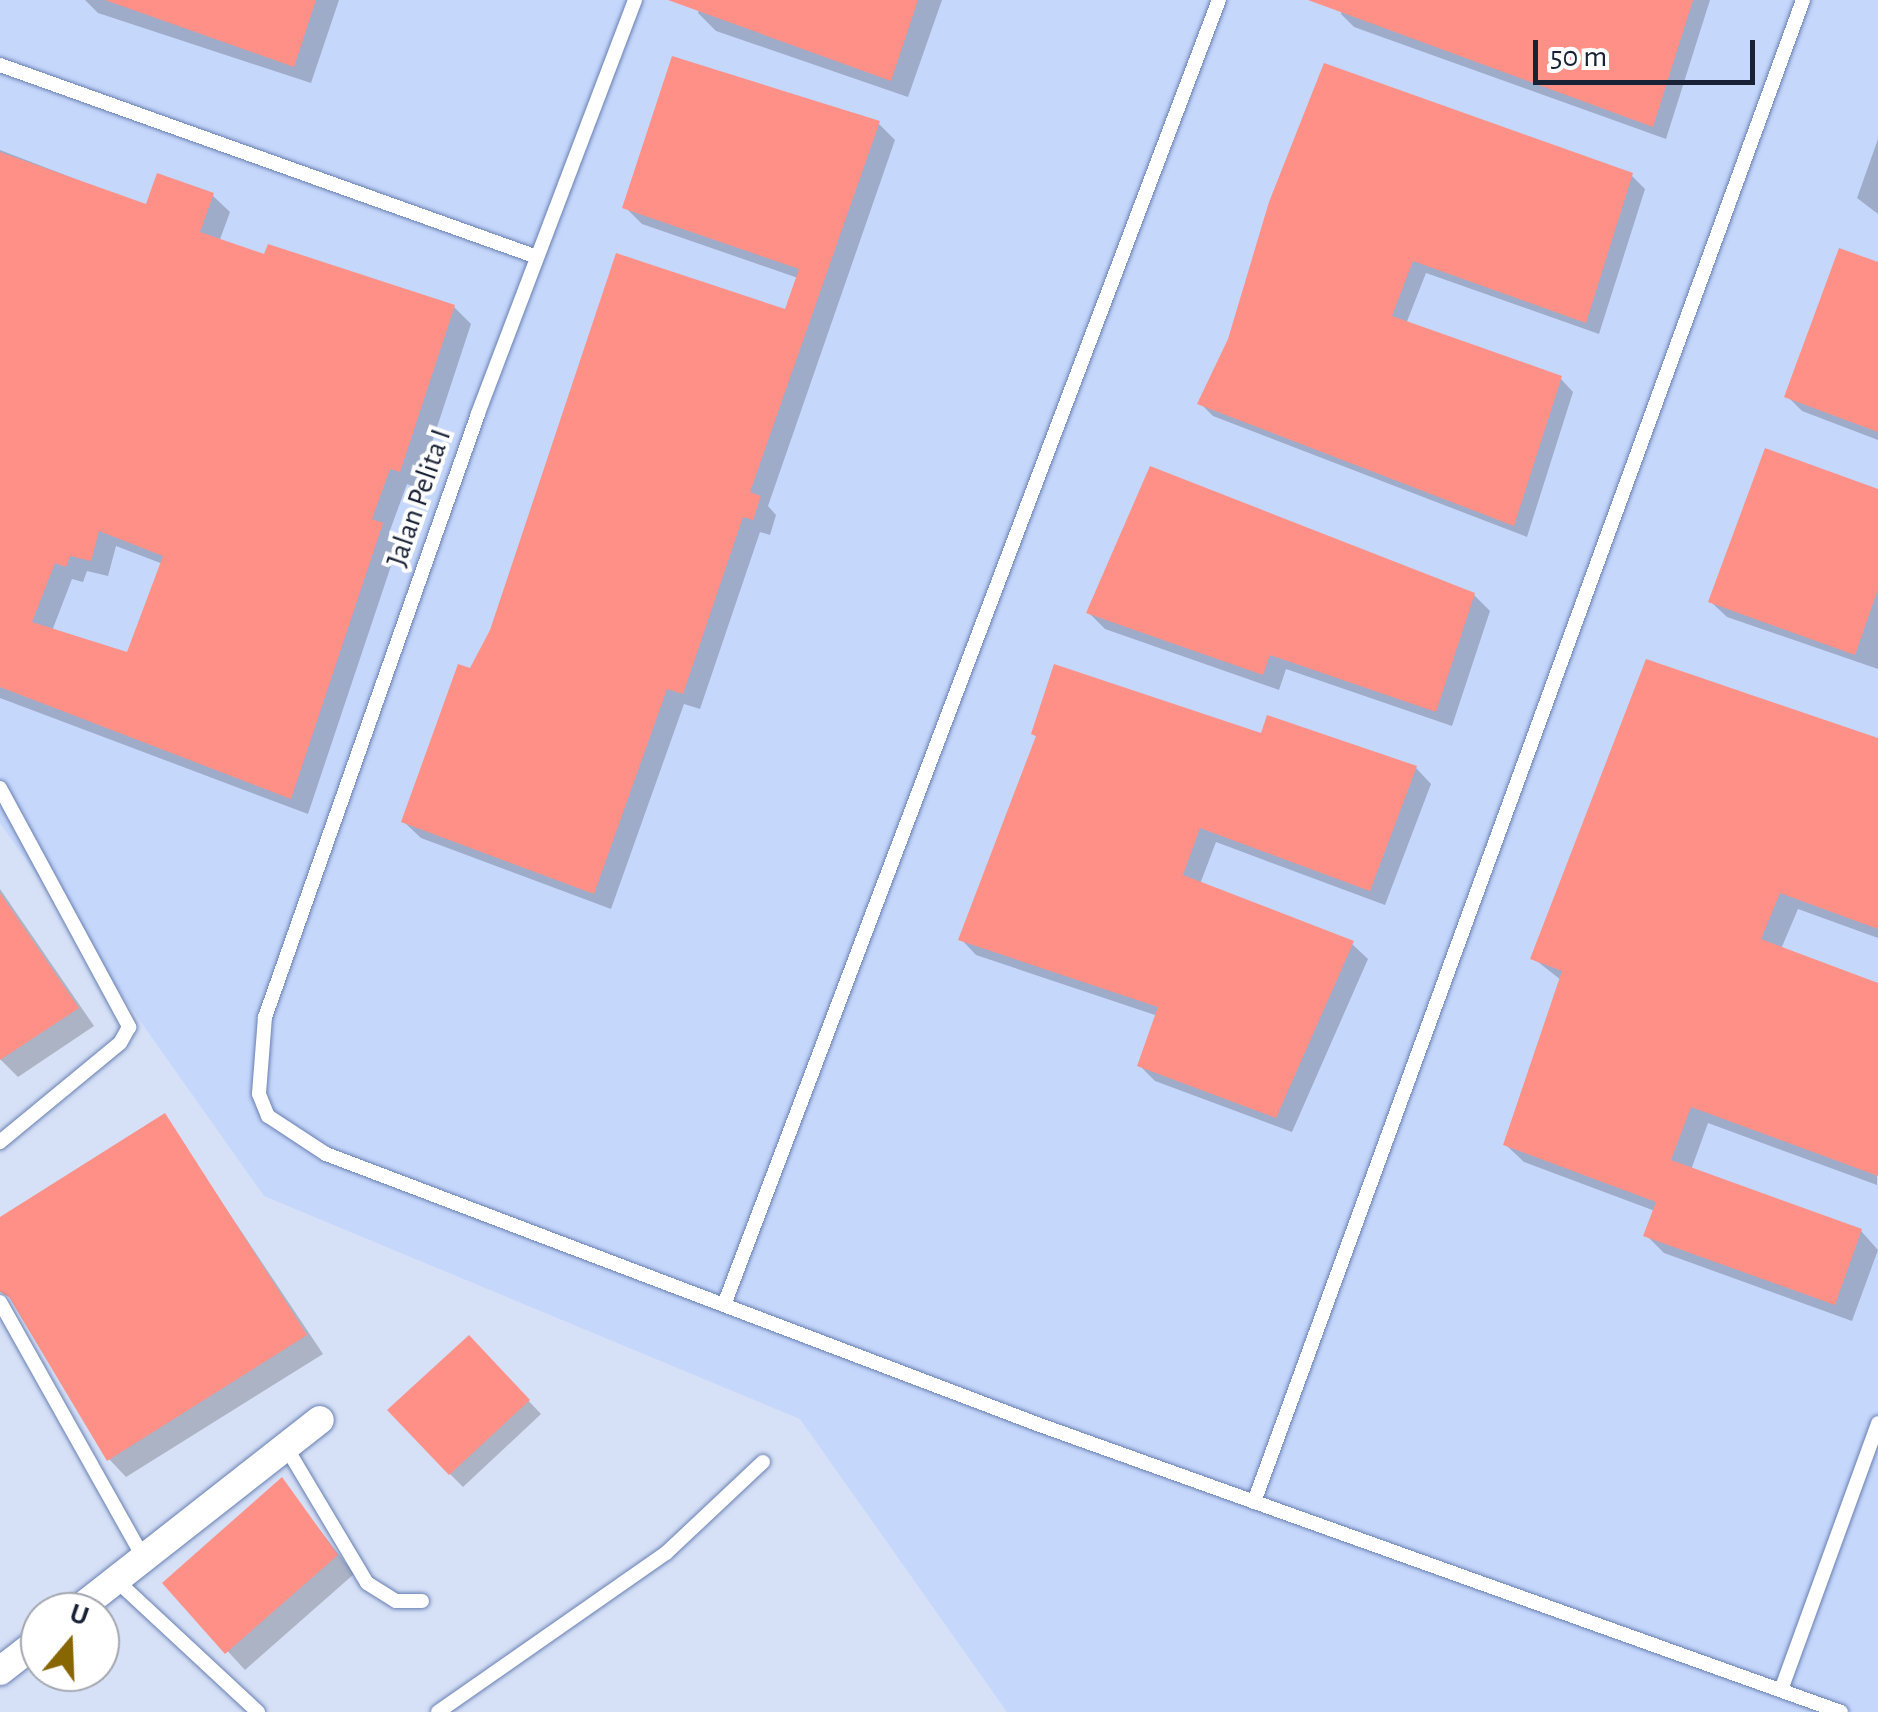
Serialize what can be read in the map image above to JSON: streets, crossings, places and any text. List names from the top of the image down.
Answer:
{
  "streets": {
    "lane": ["Jalan Pelita I"]
  },
  "scale_bar": "50 m",
  "north": "top"
}
